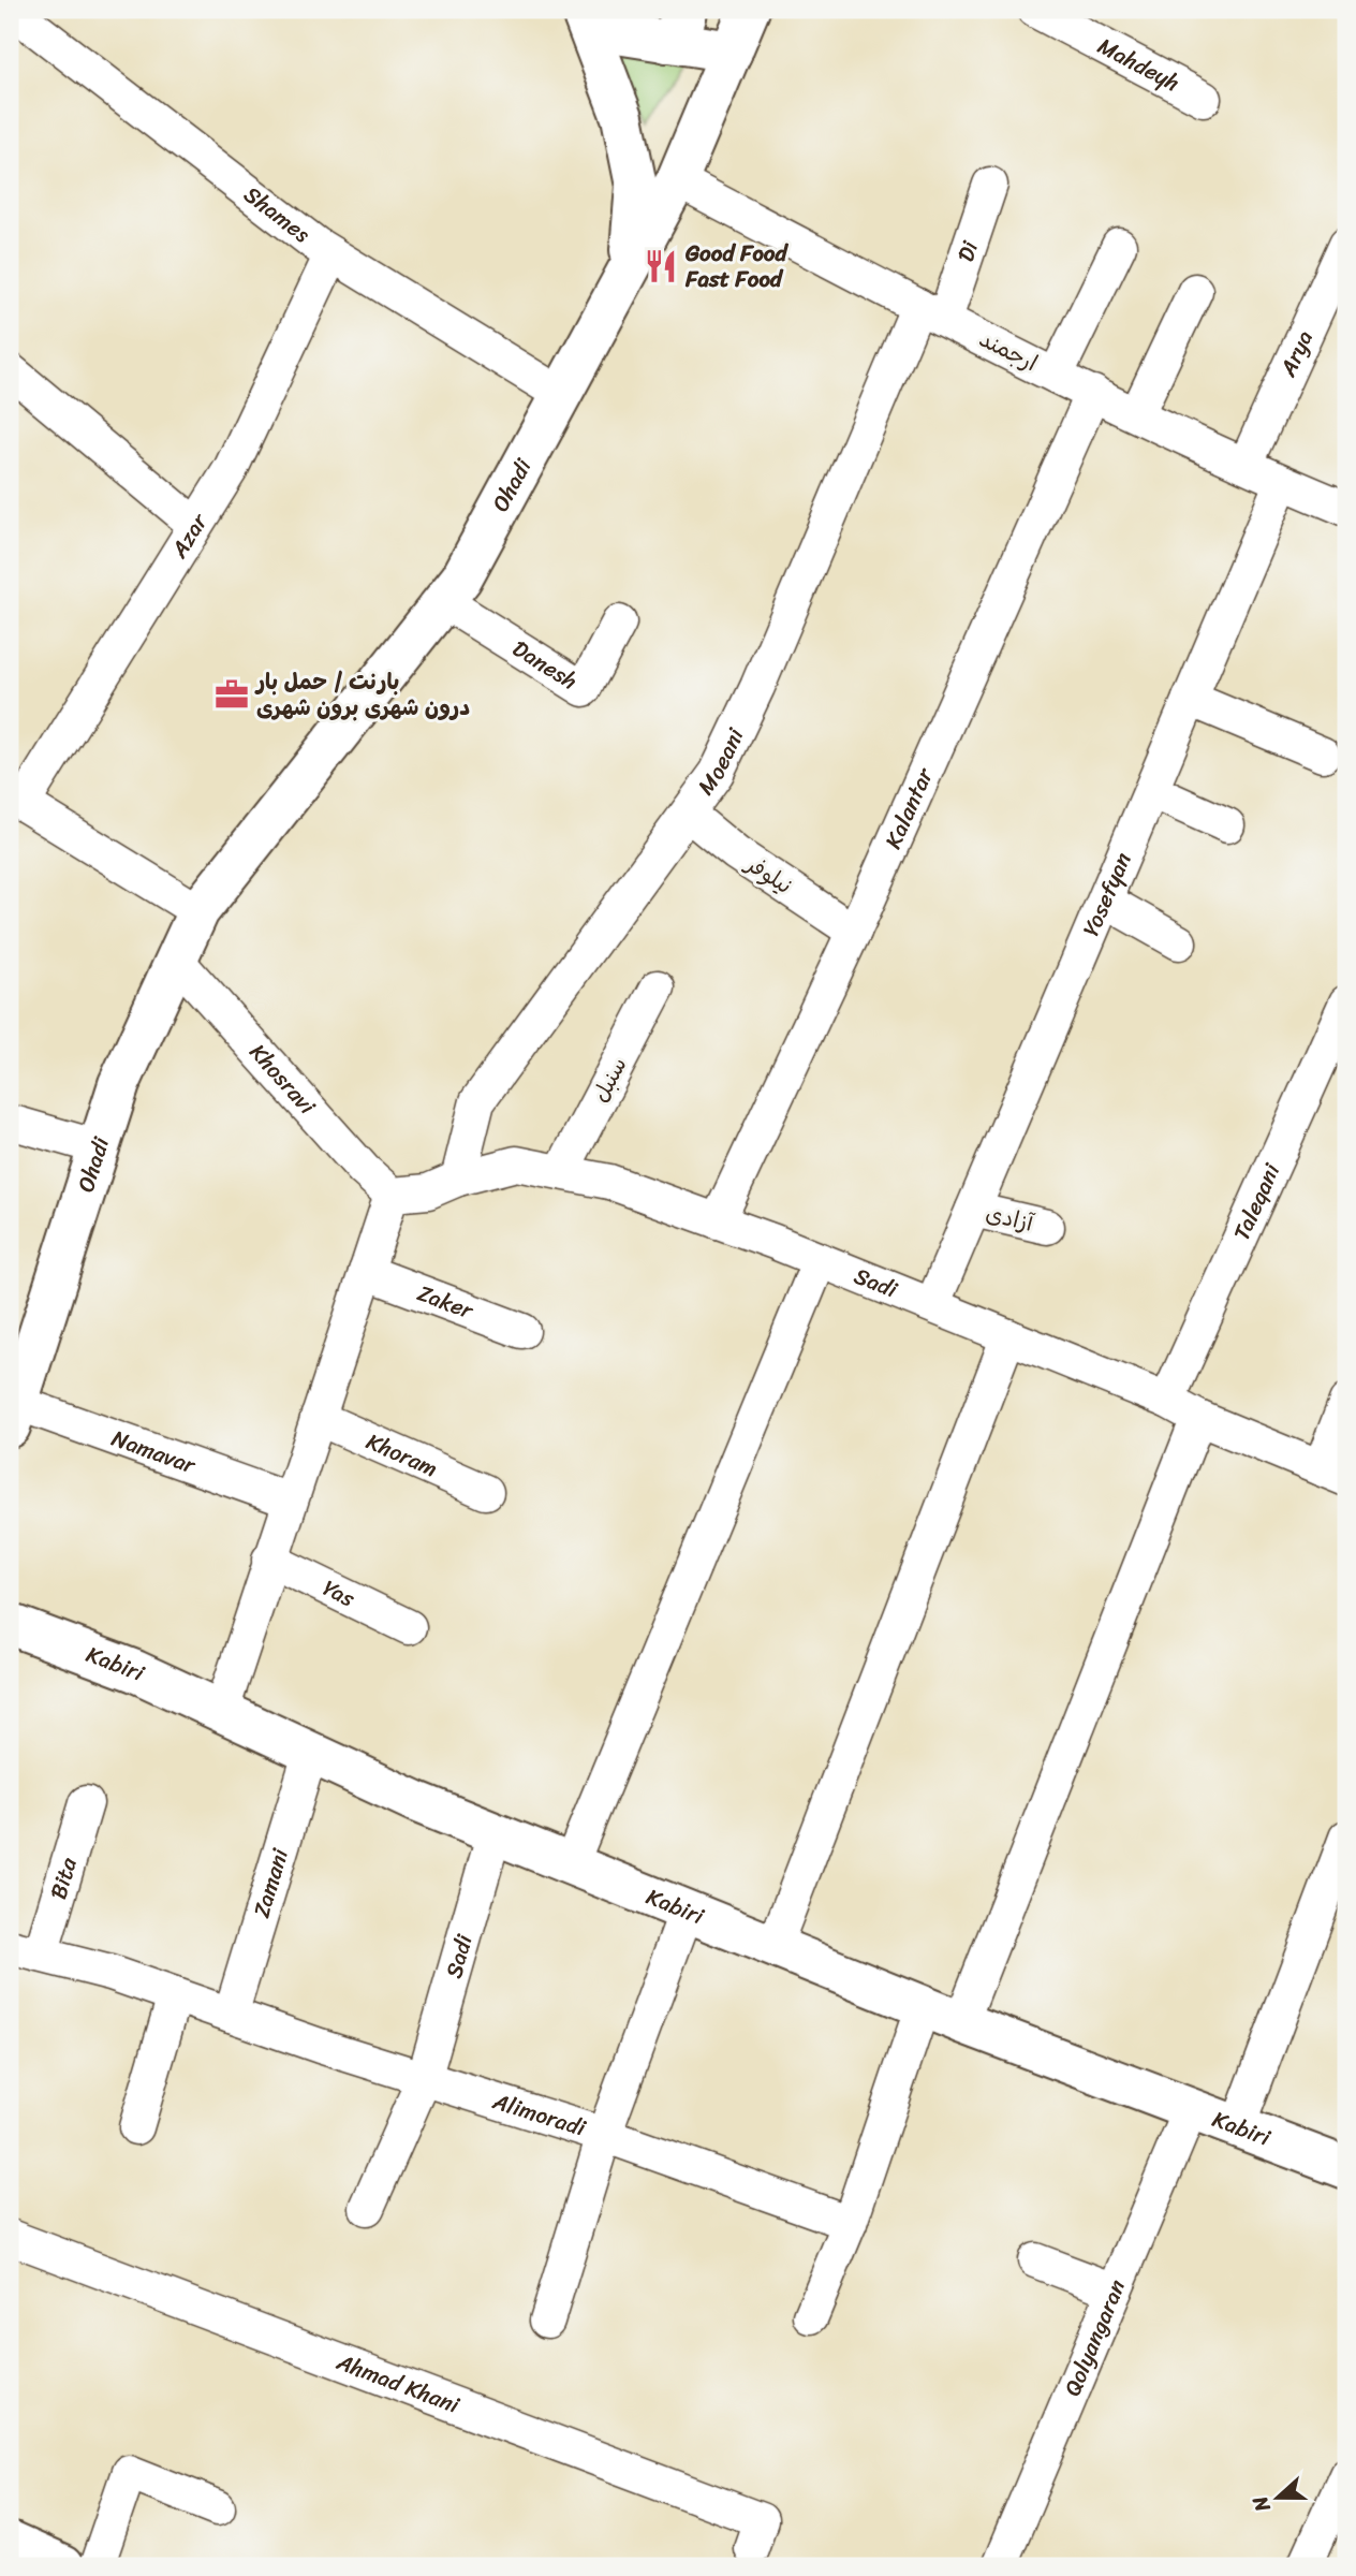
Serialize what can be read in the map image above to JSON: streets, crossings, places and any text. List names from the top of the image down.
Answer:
{
  "streets": {
    "main road": ["Ohadi", "Kabiri"],
    "street": [
      "Mahdeyh",
      "Shames",
      "Di",
      "ارجمند",
      "Arya",
      "Azar",
      "Danesh",
      "Moeani",
      "Kalantar",
      "نیلوفر",
      "Yosefyan",
      "Khosravi",
      "سنبل",
      "Taleqani",
      "آزادی",
      "Sadi",
      "Zaker",
      "Namavar",
      "Khoram",
      "Yas",
      "Bita",
      "Zamani",
      "Alimoradi",
      "Qolyangaran",
      "Ahmad Khani"
    ]
  },
  "crossings": [
    ["Shames", "Ohadi"],
    ["Shames", "Azar"],
    ["Di", "ارجمند"],
    ["Di", "Moeani"],
    ["ارجمند", "Arya"],
    ["ارجمند", "Ohadi"],
    ["ارجمند", "Moeani"],
    ["ارجمند", "Kalantar"],
    ["ارجمند", "Yosefyan"],
    ["Ohadi", "Danesh"],
    ["Ohadi", "Khosravi"],
    ["Ohadi", "Namavar"],
    ["Moeani", "نیلوفر"],
    ["Moeani", "Sadi"],
    ["Kalantar", "نیلوفر"],
    ["Kalantar", "Sadi"],
    ["Yosefyan", "آزادی"],
    ["Yosefyan", "Sadi"],
    ["Khosravi", "Sadi"],
    ["سنبل", "Sadi"],
    ["Taleqani", "Sadi"],
    ["Sadi", "Kabiri"],
    ["Sadi", "Alimoradi"],
    ["Kabiri", "Zamani"],
    ["Kabiri", "Qolyangaran"],
    ["Bita", "Alimoradi"],
    ["Zamani", "Alimoradi"]
  ],
  "places": {
    "restaurant": ["Good Food Fast Food"],
    "office": ["بارنت | حمل بار درون شهری برون شهری"]
  },
  "north": "left"
}
